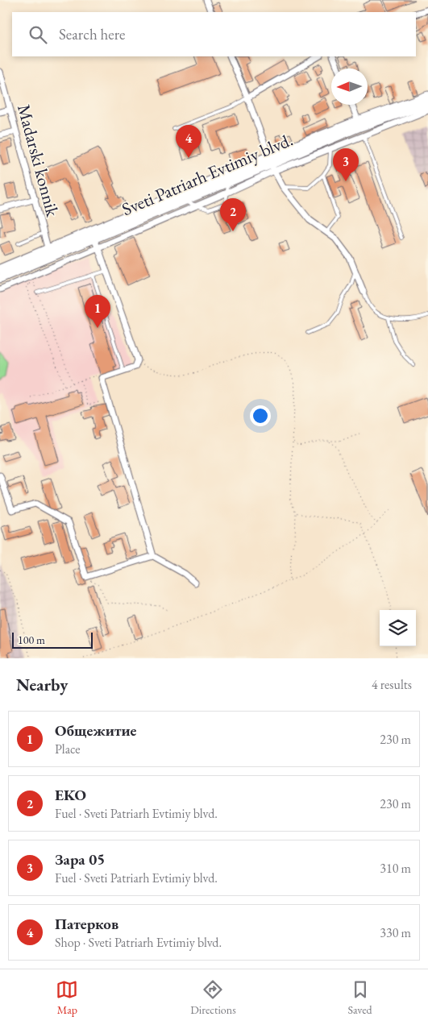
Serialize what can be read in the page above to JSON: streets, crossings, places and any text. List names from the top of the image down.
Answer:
{
  "streets": {
    "main road": ["Sveti Patriarh Evtimiy blvd."],
    "street": ["Madarski konnik"]
  },
  "crossings": [
    ["Madarski konnik", "Sveti Patriarh Evtimiy blvd."]
  ],
  "scale_bar": "100 m",
  "north": "left",
  "page": {
    "search": "Search here",
    "pins": [
      "4",
      "3",
      "2",
      "1"
    ],
    "scale": "100 m",
    "heading": ["Nearby", "4 results"],
    "list": [
      {
        "mark": "1",
        "name": "Общежитие",
        "note": "Place",
        "value": "230 m"
      },
      {
        "mark": "2",
        "name": "EKO",
        "note": "Fuel · Sveti Patriarh Evtimiy blvd.",
        "value": "230 m"
      },
      {
        "mark": "3",
        "name": "Зара 05",
        "note": "Fuel · Sveti Patriarh Evtimiy blvd.",
        "value": "310 m"
      },
      {
        "mark": "4",
        "name": "Патерков",
        "note": "Shop · Sveti Patriarh Evtimiy blvd.",
        "value": "330 m"
      }
    ],
    "nav": ["Map", "Directions", "Saved"]
  }
}
